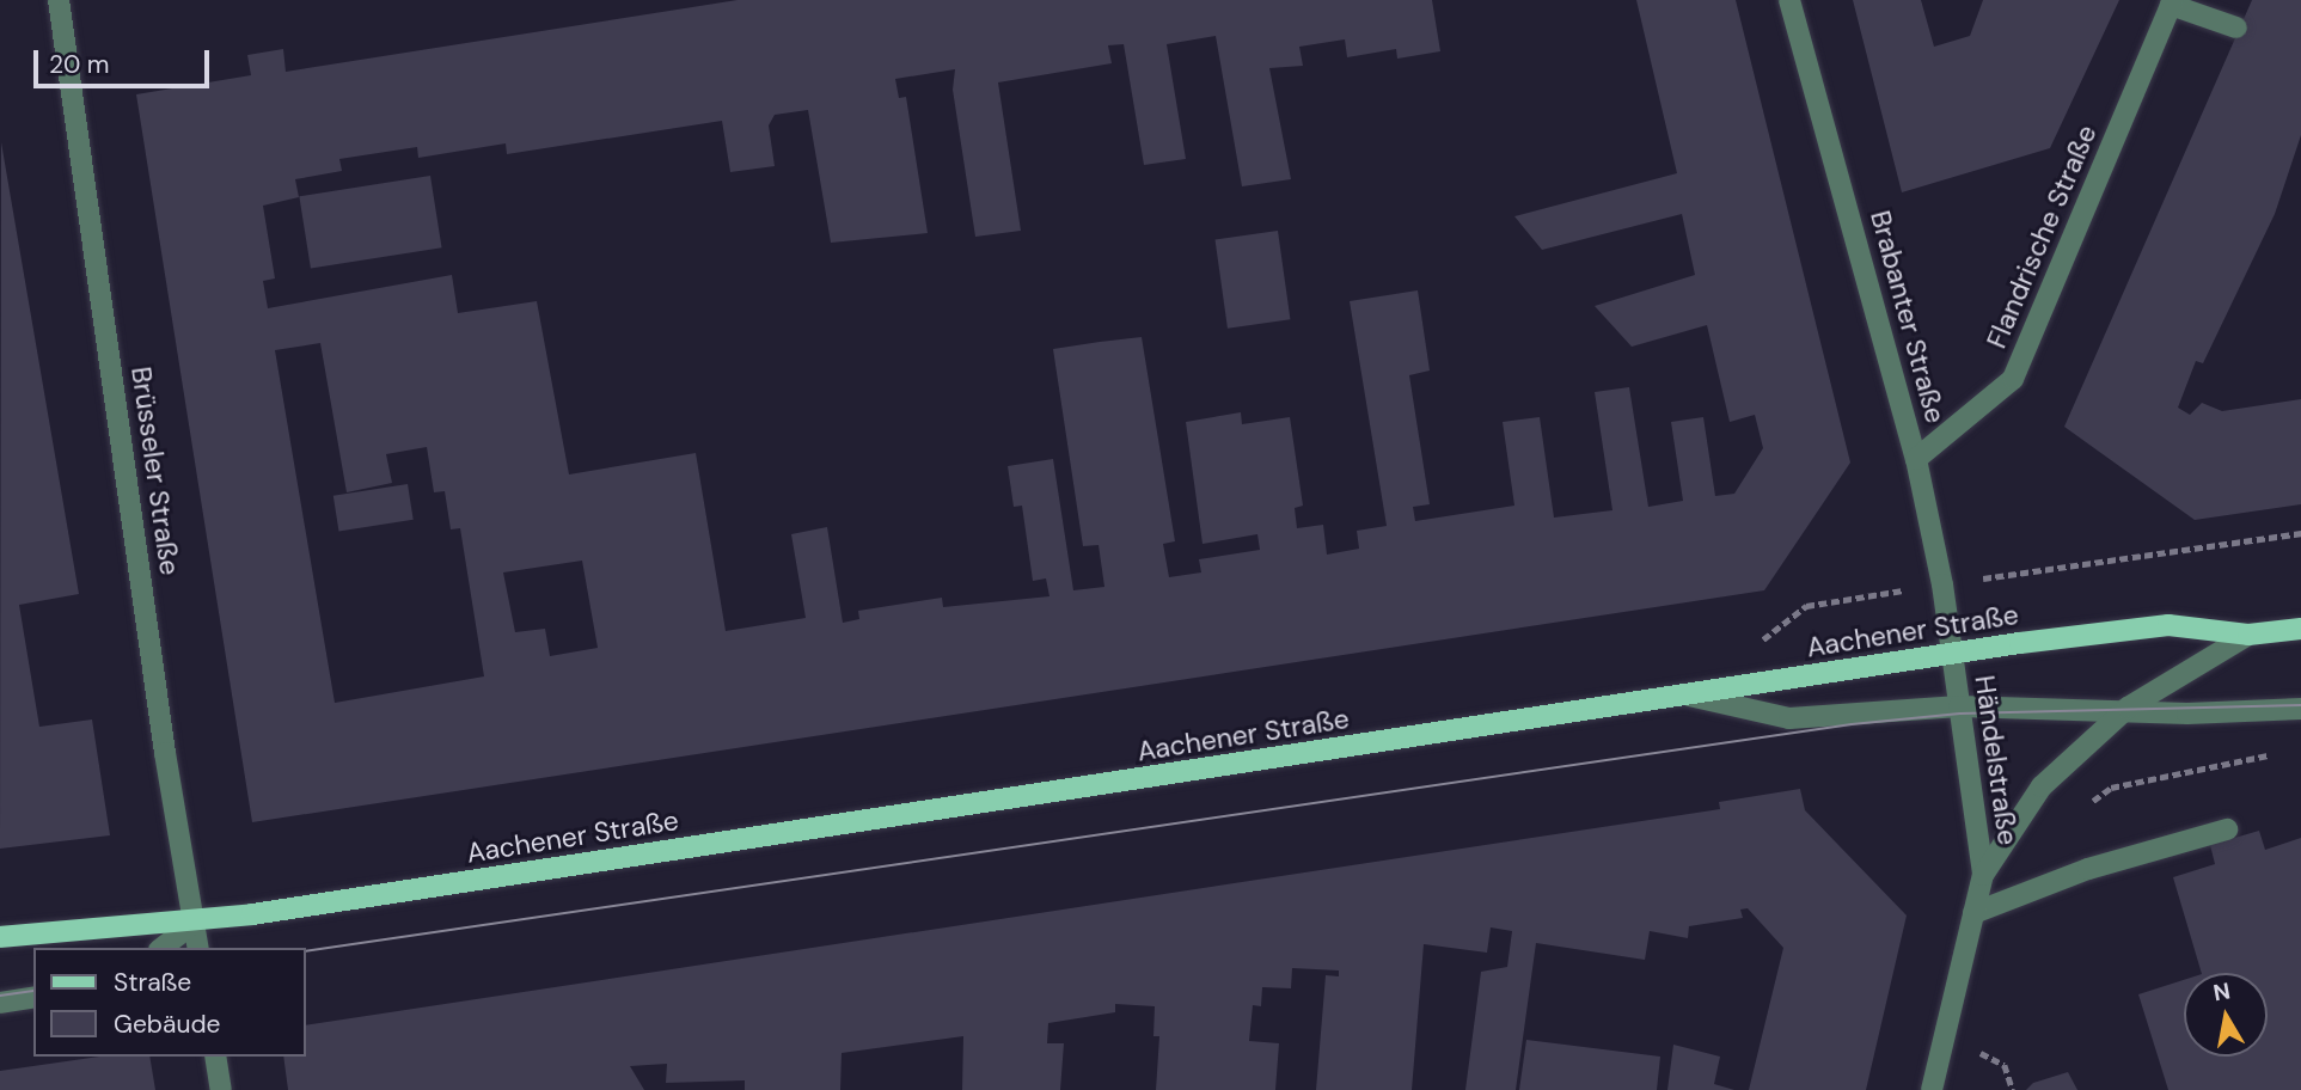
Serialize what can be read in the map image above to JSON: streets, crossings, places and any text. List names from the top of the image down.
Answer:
{
  "streets": {
    "main road": ["Aachener Straße"],
    "street": [
      "Flandrische Straße",
      "Brabanter Straße",
      "Brüsseler Straße",
      "Händelstraße"
    ]
  },
  "crossings": [
    ["Flandrische Straße", "Brabanter Straße"],
    ["Brabanter Straße", "Aachener Straße"],
    ["Brabanter Straße", "Händelstraße"],
    ["Brüsseler Straße", "Aachener Straße"],
    ["Aachener Straße", "Händelstraße"]
  ],
  "legend": ["Straße", "Gebäude"],
  "scale_bar": "20 m",
  "north": "top"
}
